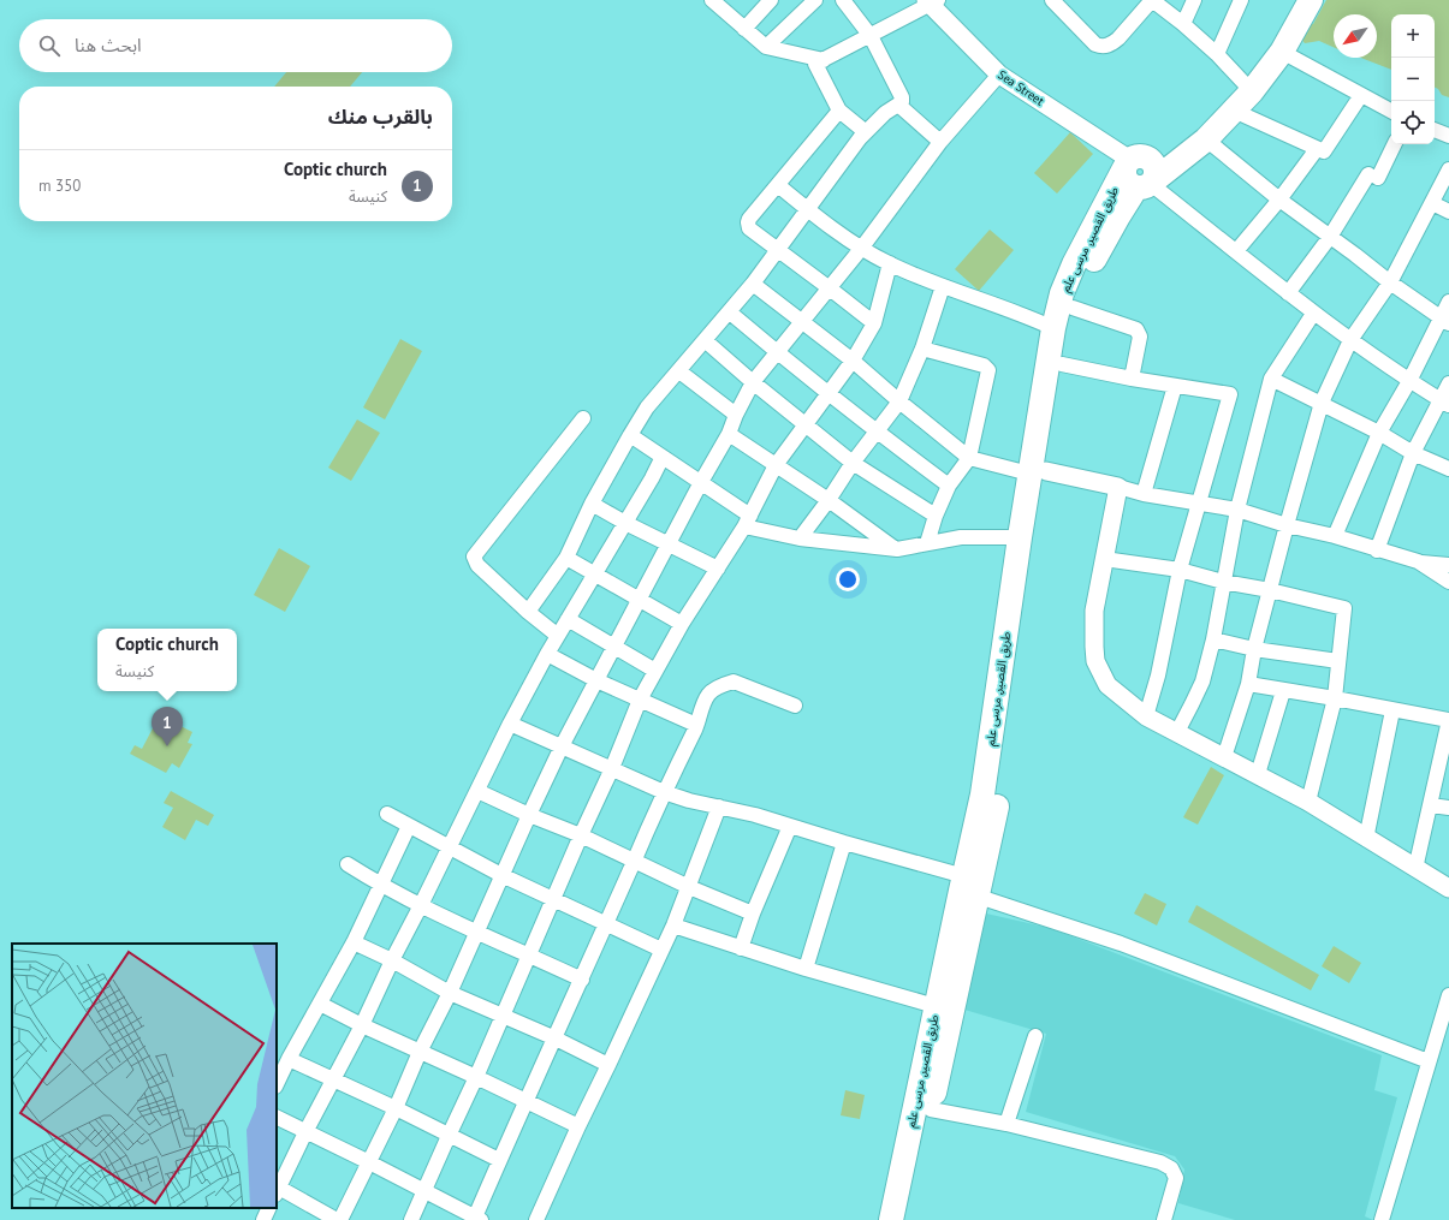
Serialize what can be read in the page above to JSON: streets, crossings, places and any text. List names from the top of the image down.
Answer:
{
  "streets": {
    "main road": ["طريق القصير, مرسى علم"],
    "street": ["Sea Street"]
  },
  "crossings": [
    ["Sea Street", "طريق القصير, مرسى علم"]
  ],
  "north": "bottom left",
  "page": {
    "map_buttons": ["+", "−"],
    "search": "ابحث هنا",
    "heading": "بالقرب منك",
    "list": [
      {
        "mark": "1",
        "name": "Coptic church",
        "note": "كنيسة",
        "value": "350 m"
      }
    ],
    "popup": ["Coptic church", "كنيسة"],
    "pins": "1"
  }
}
